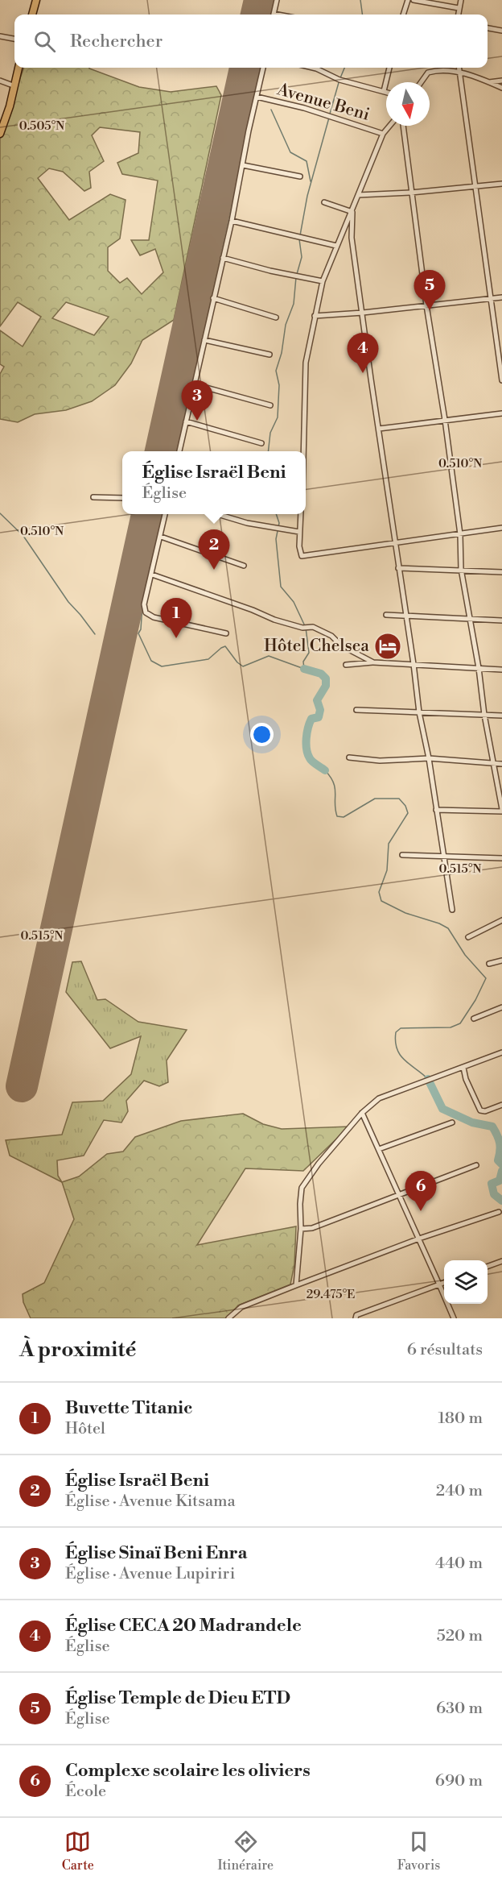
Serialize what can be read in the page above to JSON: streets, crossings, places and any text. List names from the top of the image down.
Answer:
{
  "streets": {
    "street": ["Avenue Beni"]
  },
  "places": {
    "hotel": ["Hôtel Chelsea"]
  },
  "north": "bottom",
  "page": {
    "search": "Rechercher",
    "pins": [
      "5",
      "4",
      "3",
      "2",
      "1",
      "6"
    ],
    "popup": ["Église Israël Beni", "Église"],
    "heading": ["À proximité", "6 résultats"],
    "list": [
      {
        "mark": "1",
        "name": "Buvette Titanic",
        "note": "Hôtel",
        "value": "180 m"
      },
      {
        "mark": "2",
        "name": "Église Israël Beni",
        "note": "Église · Avenue Kitsama",
        "value": "240 m"
      },
      {
        "mark": "3",
        "name": "Église Sinaï Beni Enra",
        "note": "Église · Avenue Lupiriri",
        "value": "440 m"
      },
      {
        "mark": "4",
        "name": "Église CECA 20 Madrandele",
        "note": "Église",
        "value": "520 m"
      },
      {
        "mark": "5",
        "name": "Église Temple de Dieu ETD",
        "note": "Église",
        "value": "630 m"
      },
      {
        "mark": "6",
        "name": "Complexe scolaire les oliviers",
        "note": "École",
        "value": "690 m"
      }
    ],
    "nav": ["Carte", "Itinéraire", "Favoris"]
  },
  "coordinates": [
    "0.505°N",
    "0.510°N",
    "0.515°N",
    "29.475°E"
  ]
}
